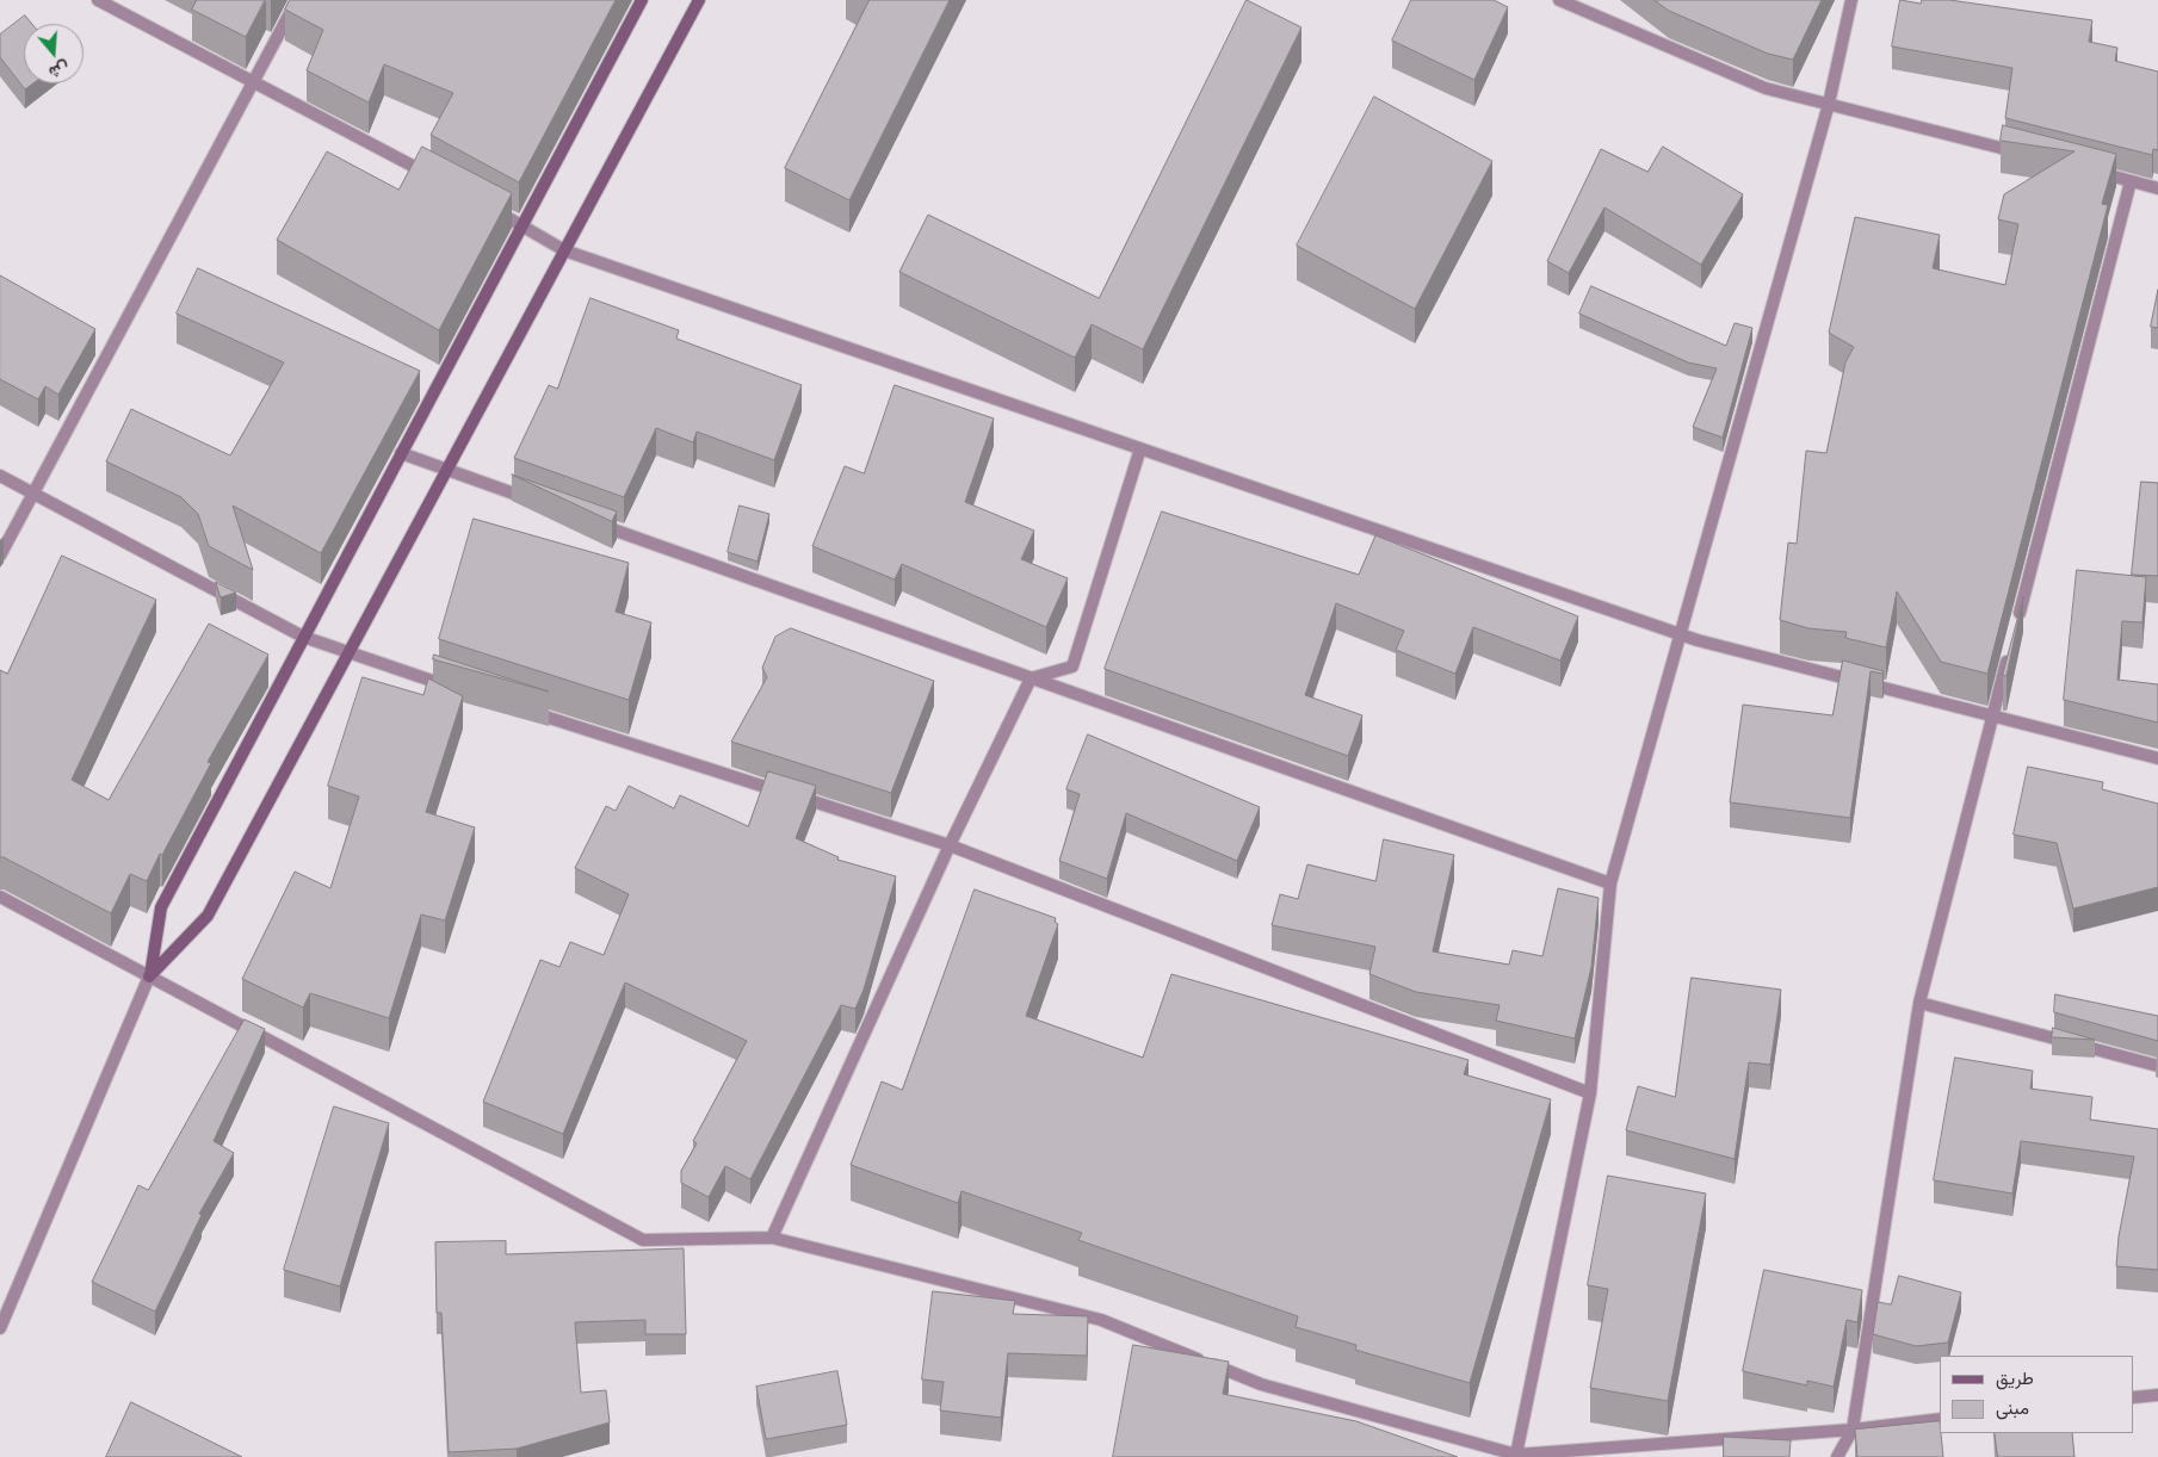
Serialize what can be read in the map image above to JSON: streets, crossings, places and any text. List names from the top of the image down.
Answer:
{
  "legend": ["طريق", "مبنى"],
  "north": "bottom"
}
